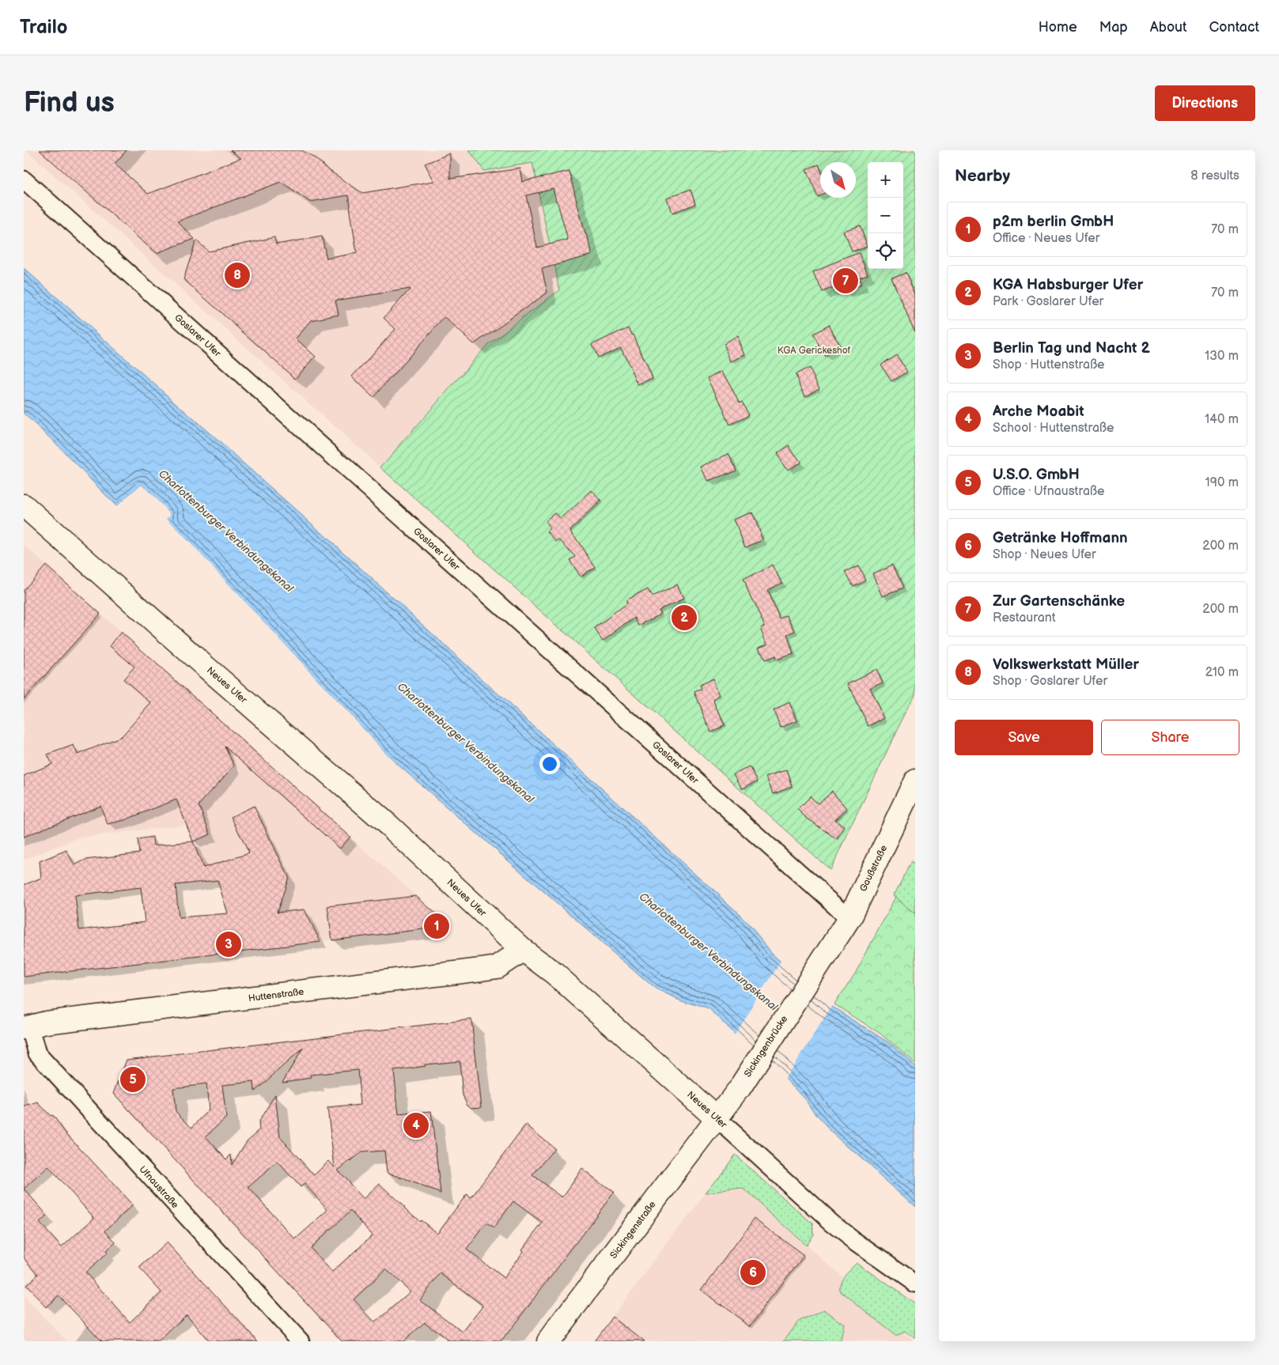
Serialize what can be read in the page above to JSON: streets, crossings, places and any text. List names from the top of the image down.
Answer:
{
  "streets": {
    "street": [
      "Goslarer Ufer",
      "Neues Ufer",
      "Gaußstraße",
      "Huttenstraße",
      "Sickingenbrücke",
      "Ufnaustraße",
      "Sickingenstraße"
    ]
  },
  "crossings": [
    ["Goslarer Ufer", "Gaußstraße"],
    ["Neues Ufer", "Huttenstraße"],
    ["Neues Ufer", "Sickingenbrücke"],
    ["Neues Ufer", "Sickingenstraße"],
    ["Gaußstraße", "Sickingenbrücke"],
    ["Huttenstraße", "Ufnaustraße"],
    ["Sickingenbrücke", "Sickingenstraße"]
  ],
  "water": ["Charlottenburger Verbindungskanal"],
  "parks": ["KGA Gerickeshof"],
  "north": "bottom right",
  "page": {
    "header": "Trailo",
    "nav": [
      "Home",
      "Map",
      "About",
      "Contact"
    ],
    "buttons": [
      "Directions",
      ["Save", "Share"]
    ],
    "title": "Find us",
    "heading": ["Nearby", "8 results"],
    "map_buttons": ["+", "−"],
    "list": [
      {
        "mark": "1",
        "name": "p2m berlin GmbH",
        "note": "Office · Neues Ufer",
        "value": "70 m"
      },
      {
        "mark": "2",
        "name": "KGA Habsburger Ufer",
        "note": "Park · Goslarer Ufer",
        "value": "70 m"
      },
      {
        "mark": "3",
        "name": "Berlin Tag und Nacht 2",
        "note": "Shop · Huttenstraße",
        "value": "130 m"
      },
      {
        "mark": "4",
        "name": "Arche Moabit",
        "note": "School · Huttenstraße",
        "value": "140 m"
      },
      {
        "mark": "5",
        "name": "U.S.O. GmbH",
        "note": "Office · Ufnaustraße",
        "value": "190 m"
      },
      {
        "mark": "6",
        "name": "Getränke Hoffmann",
        "note": "Shop · Neues Ufer",
        "value": "200 m"
      },
      {
        "mark": "7",
        "name": "Zur Gartenschänke",
        "note": "Restaurant",
        "value": "200 m"
      },
      {
        "mark": "8",
        "name": "Volkswerkstatt Müller",
        "note": "Shop · Goslarer Ufer",
        "value": "210 m"
      }
    ],
    "pins": [
      "8",
      "7",
      "2",
      "1",
      "3",
      "5",
      "4",
      "6"
    ]
  }
}
